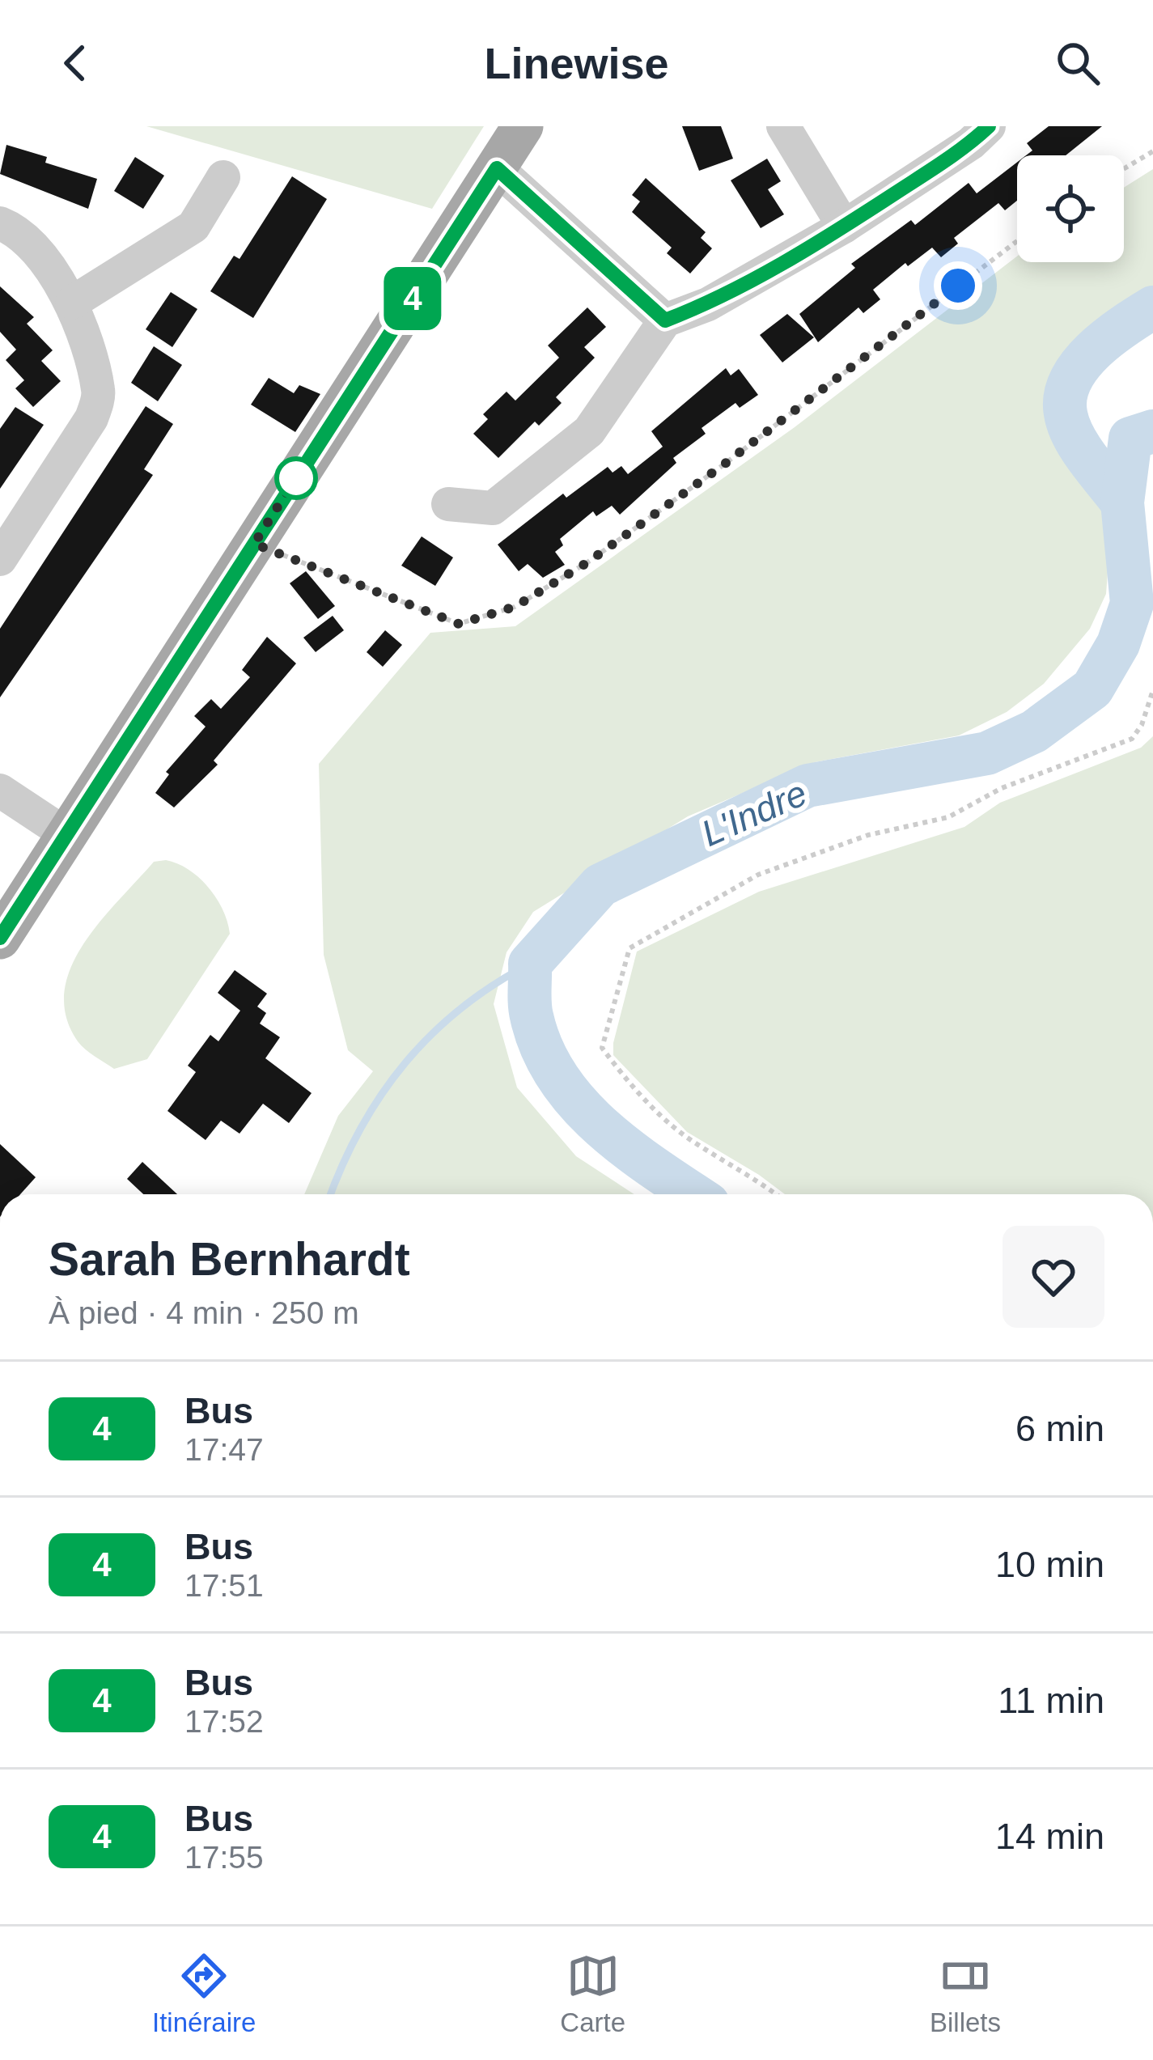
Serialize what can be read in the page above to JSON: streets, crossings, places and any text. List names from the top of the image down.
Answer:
{
  "water": ["L'Indre"],
  "lines": ["bus line 4"],
  "page": {
    "header": "Linewise",
    "on_map": "4",
    "heading": ["Sarah Bernhardt", "À pied · 4 min · 250 m"],
    "list": [
      {
        "mark": "4",
        "name": "Bus",
        "note": "17:47",
        "value": "6 min"
      },
      {
        "mark": "4",
        "name": "Bus",
        "note": "17:51",
        "value": "10 min"
      },
      {
        "mark": "4",
        "name": "Bus",
        "note": "17:52",
        "value": "11 min"
      },
      {
        "mark": "4",
        "name": "Bus",
        "note": "17:55",
        "value": "14 min"
      }
    ],
    "tabs": ["Itinéraire", "Carte", "Billets"]
  }
}
